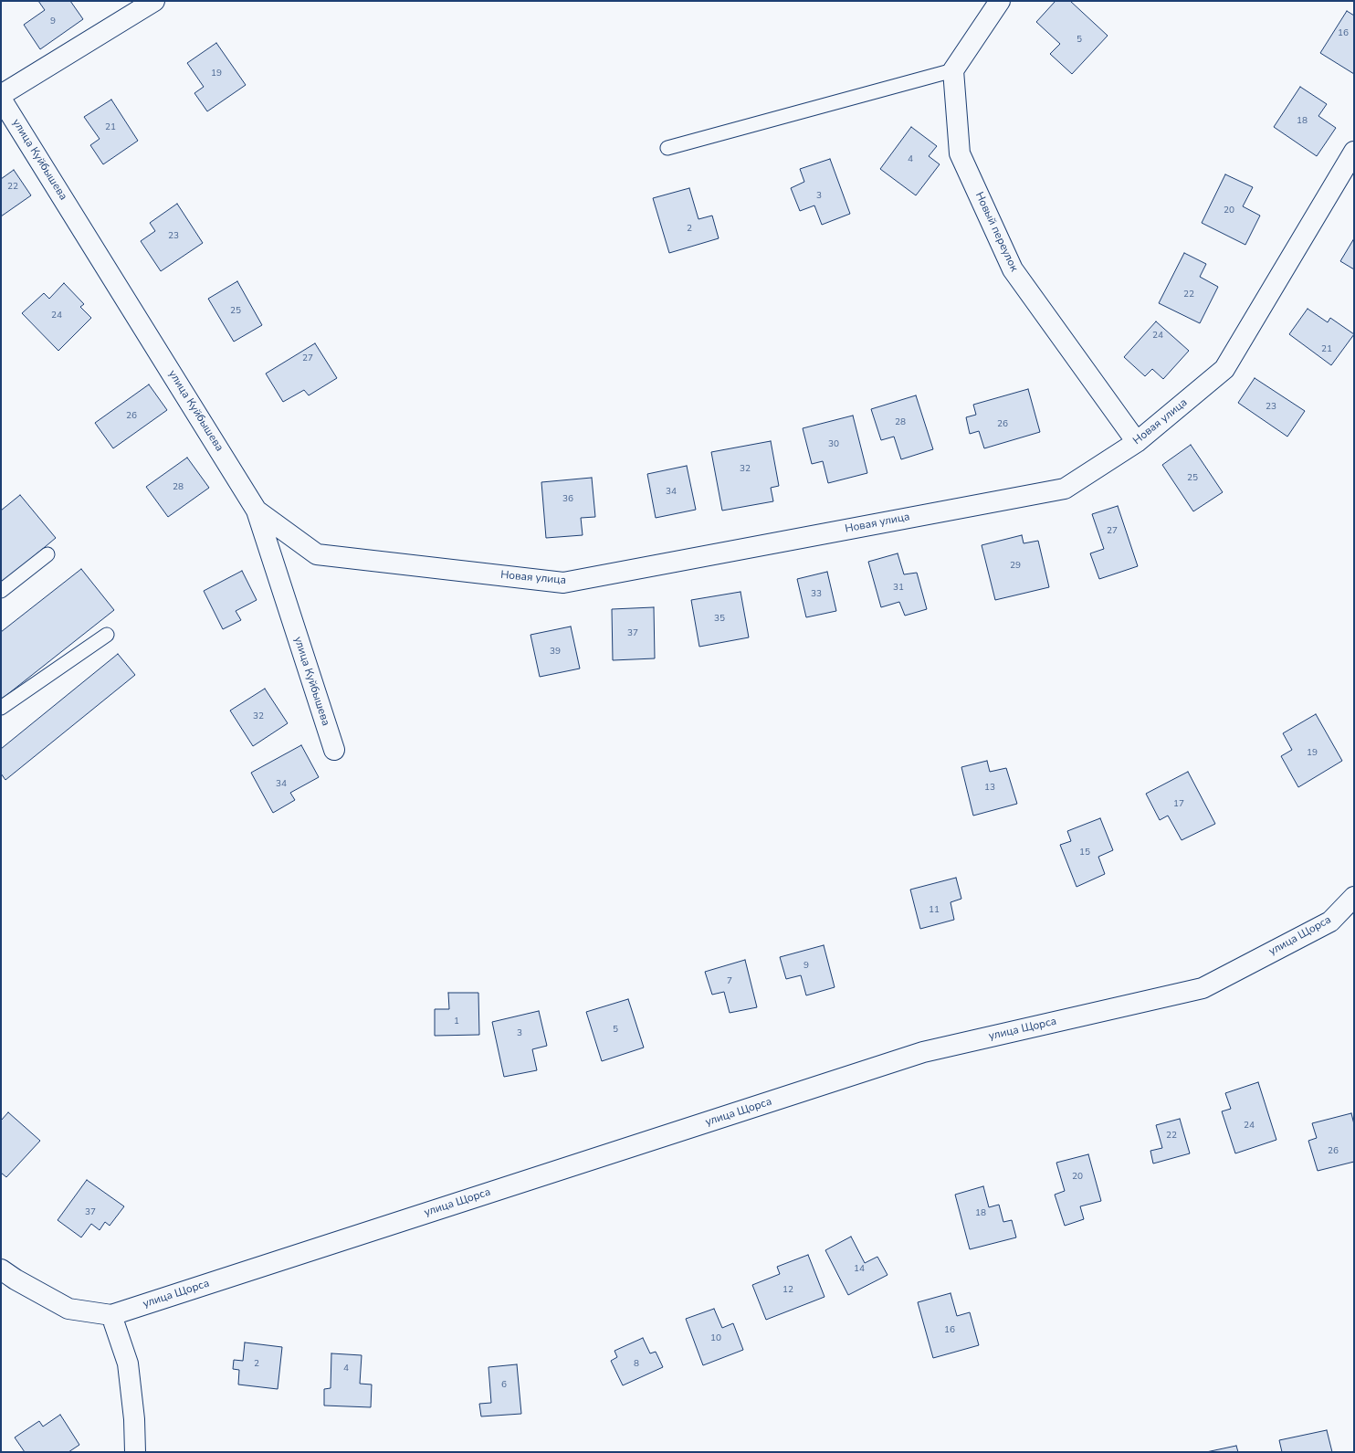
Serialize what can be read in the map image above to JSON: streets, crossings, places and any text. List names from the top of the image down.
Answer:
{
  "streets": {
    "street": [
      "улица Куйбышева",
      "Новый переулок",
      "Новая улица",
      "улица Щорса"
    ]
  },
  "crossings": [
    ["улица Куйбышева", "Новая улица"],
    ["Новый переулок", "Новая улица"]
  ],
  "house_numbers": [
    "9",
    "16",
    "5",
    "19",
    "18",
    "21",
    "4",
    "22",
    "3",
    "20",
    "2",
    "23",
    "22",
    "25",
    "24",
    "24",
    "21",
    "27",
    "23",
    "26",
    "28",
    "26",
    "30",
    "32",
    "25",
    "28",
    "34",
    "36",
    "27",
    "29",
    "31",
    "33",
    "35",
    "37",
    "39",
    "32",
    "19",
    "34",
    "13",
    "17",
    "15",
    "11",
    "9",
    "7",
    "1",
    "5",
    "3",
    "24",
    "22",
    "26",
    "20",
    "37",
    "18",
    "14",
    "12",
    "16",
    "10",
    "2",
    "8",
    "4",
    "6"
  ]
}
